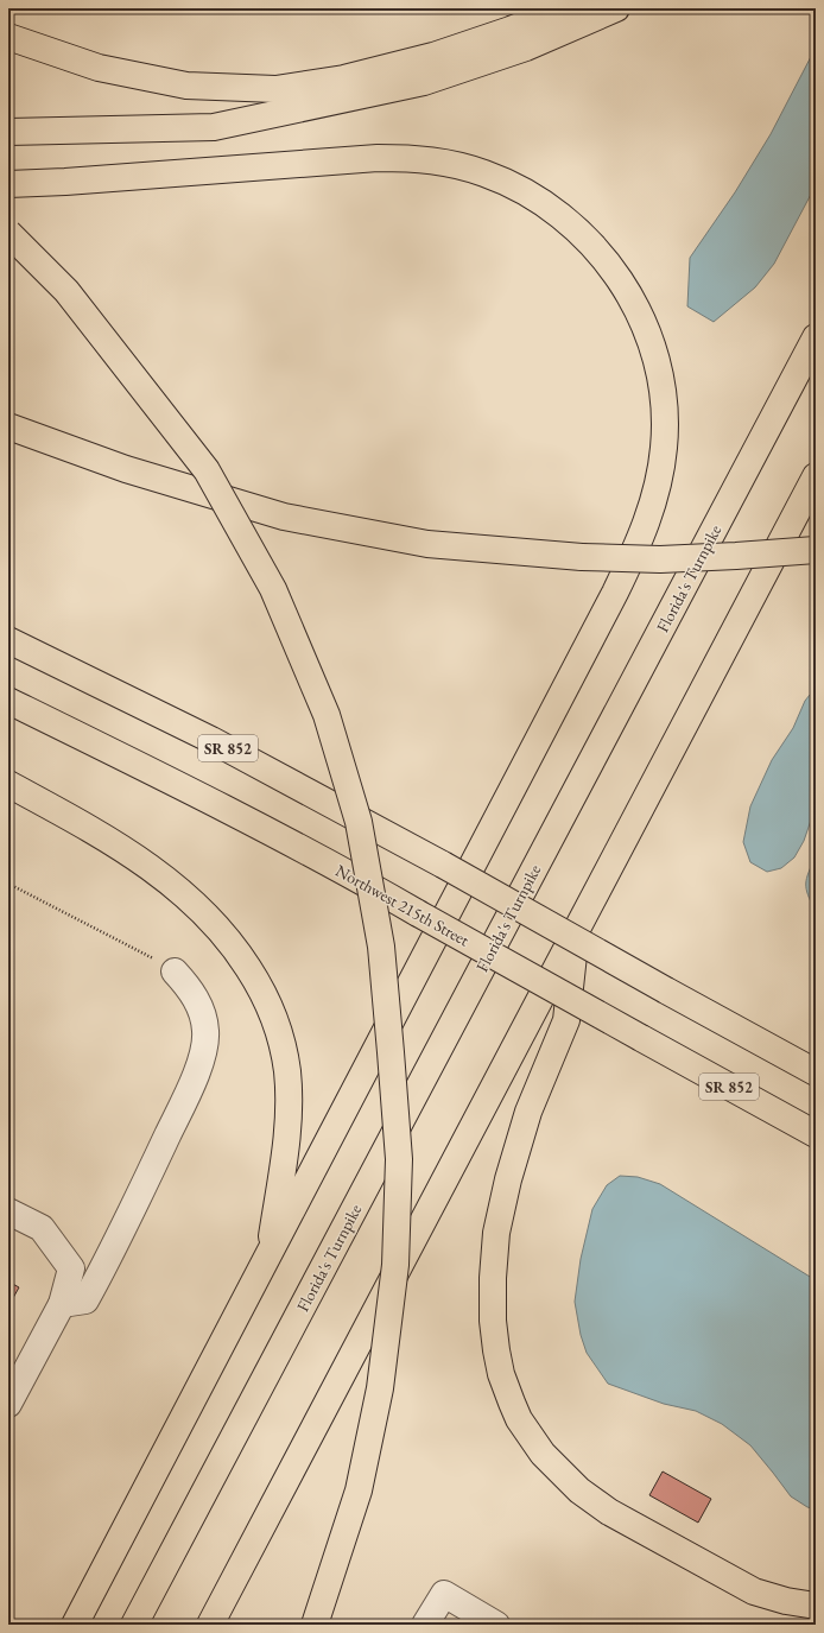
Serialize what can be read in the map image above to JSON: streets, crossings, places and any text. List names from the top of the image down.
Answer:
{
  "streets": {
    "main road": ["Florida's Turnpike", "SR 852", "Northwest 215th Street"]
  }
}
